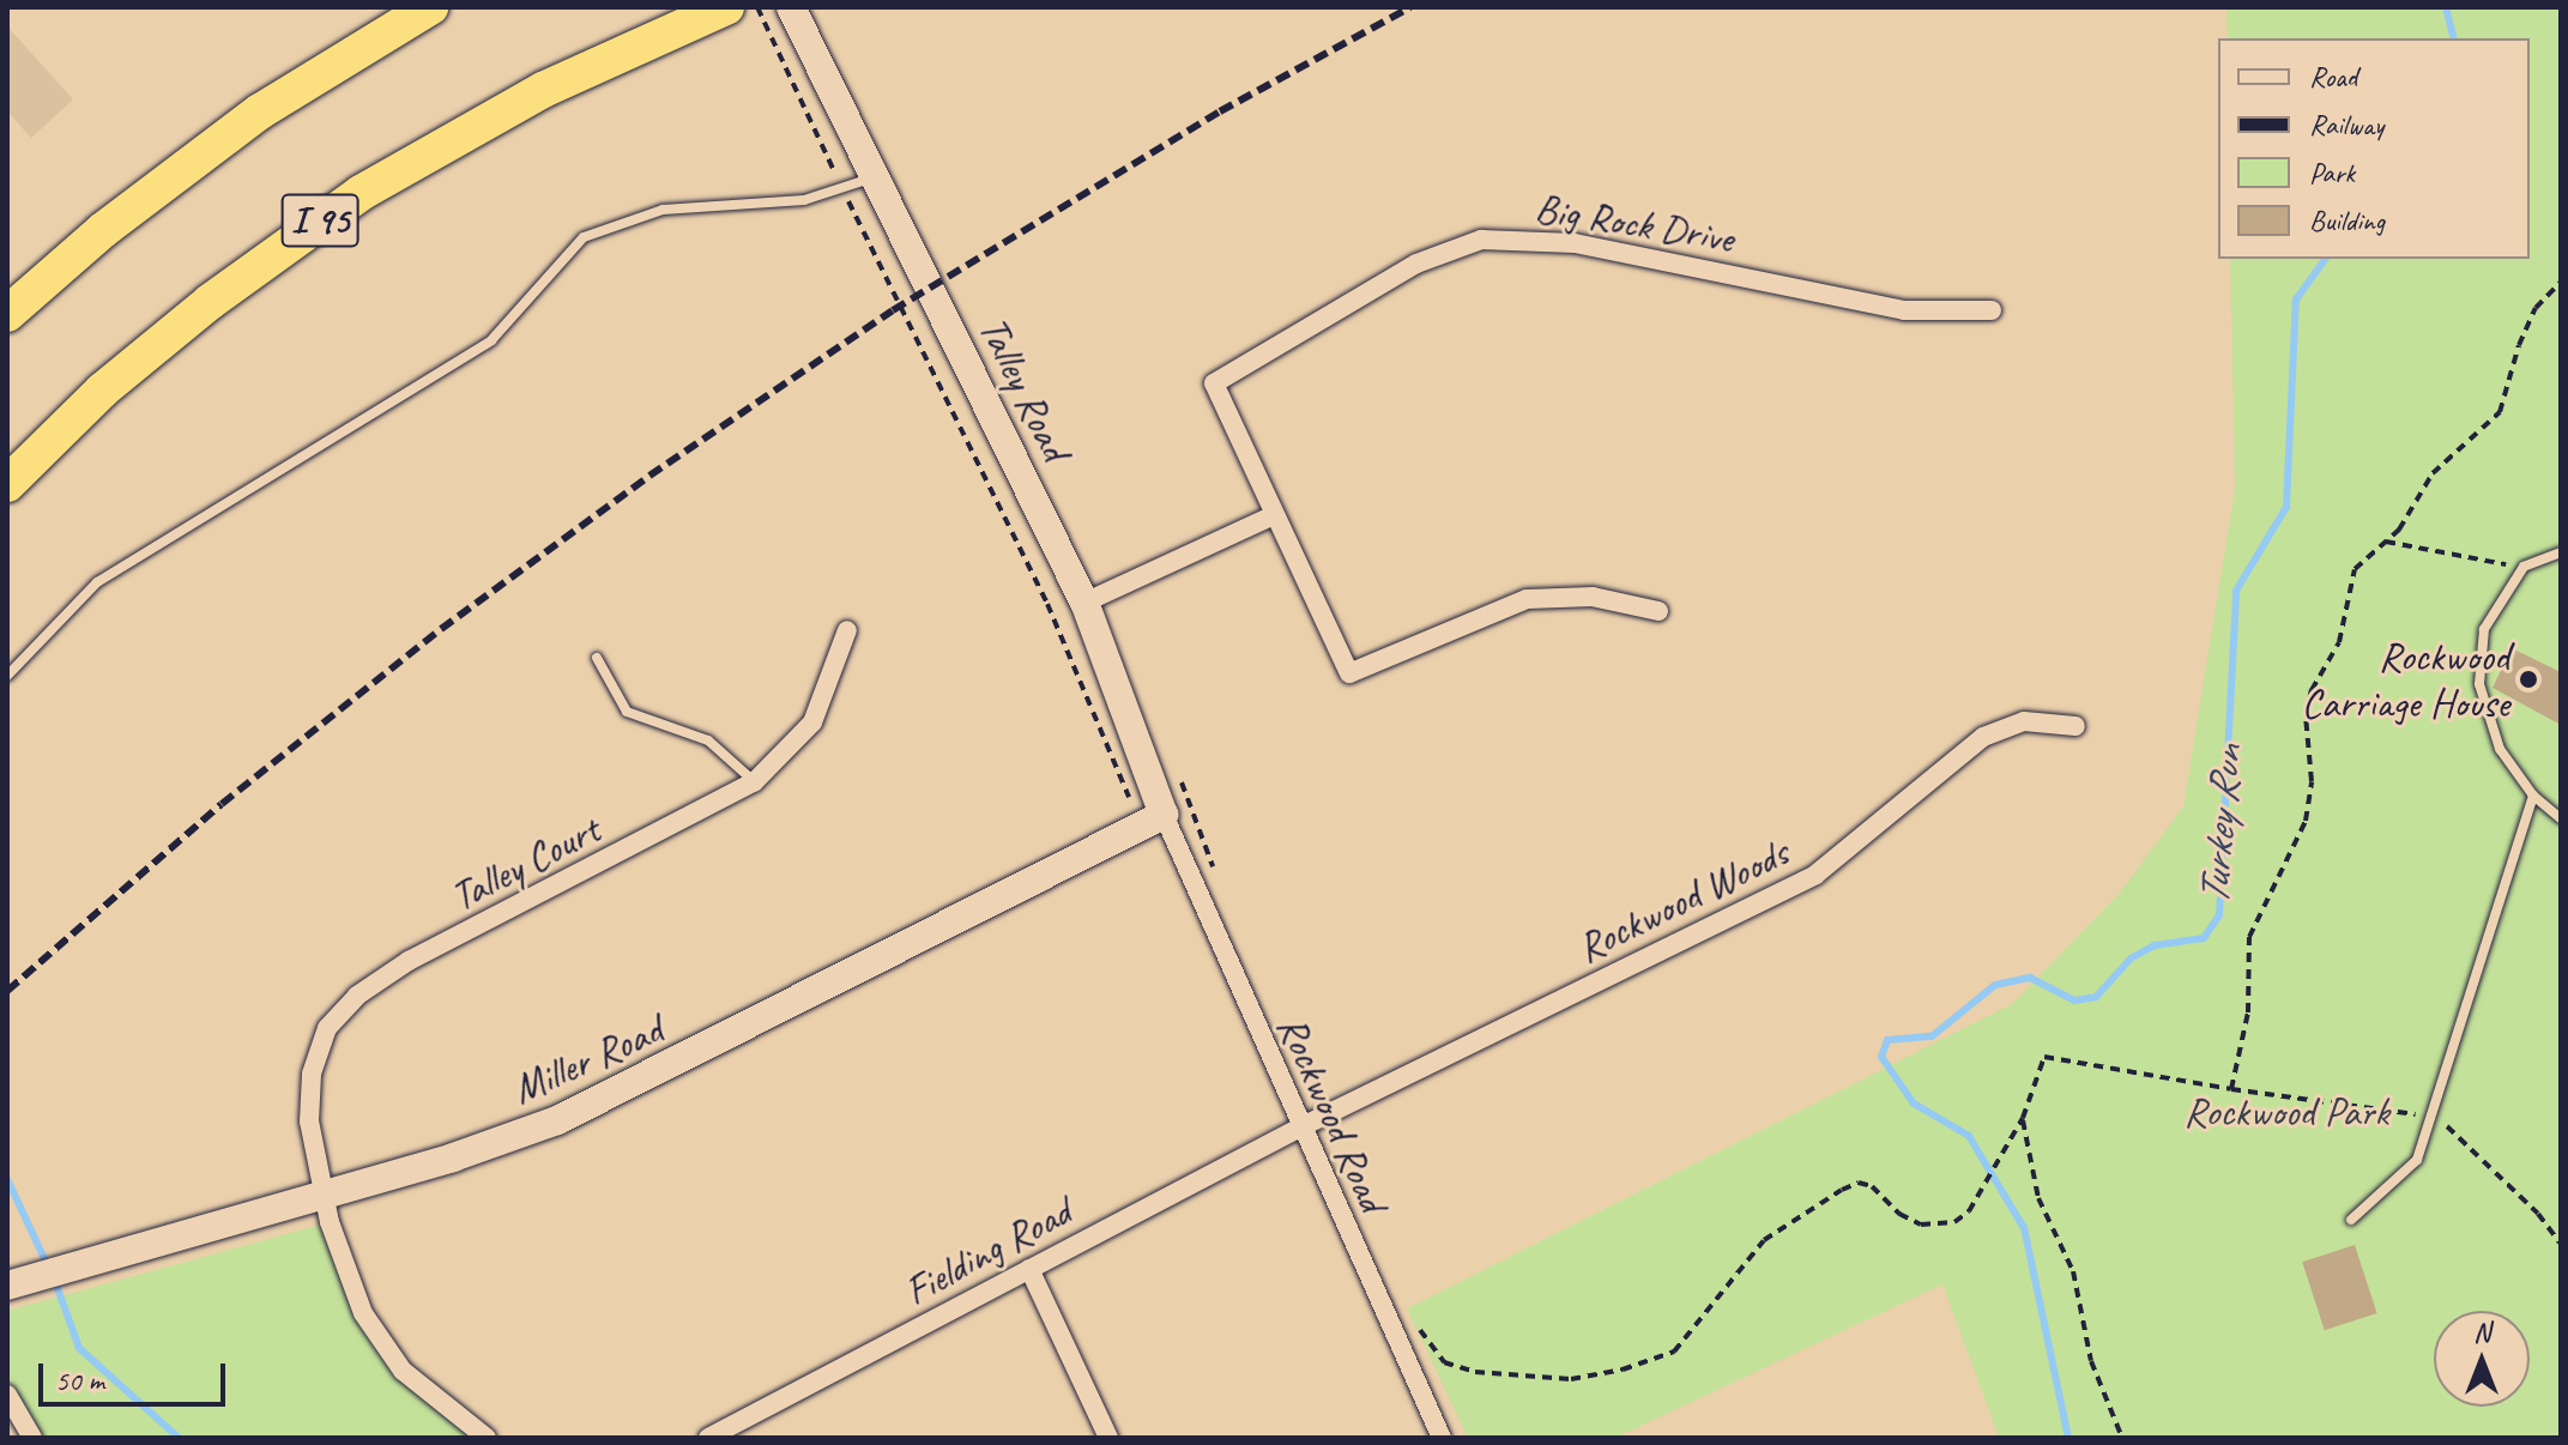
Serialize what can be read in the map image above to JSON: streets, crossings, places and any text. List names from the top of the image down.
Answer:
{
  "streets": {
    "highway": ["I 95"],
    "street": [
      "Big Rock Drive",
      "Talley Road",
      "Talley Court",
      "Rockwood Woods",
      "Miller Road",
      "Rockwood Road",
      "Fielding Road"
    ]
  },
  "crossings": [
    ["Talley Road", "Miller Road"],
    ["Talley Road", "Rockwood Road"],
    ["Talley Court", "Miller Road"],
    ["Rockwood Woods", "Rockwood Road"],
    ["Rockwood Woods", "Fielding Road"],
    ["Miller Road", "Rockwood Road"],
    ["Rockwood Road", "Fielding Road"]
  ],
  "water": ["Turkey Run"],
  "parks": ["Rockwood Park"],
  "places": ["Rockwood Carriage House"],
  "legend": [
    "Road",
    "Railway",
    "Park",
    "Building"
  ],
  "scale_bar": "50 m",
  "north": "top"
}
